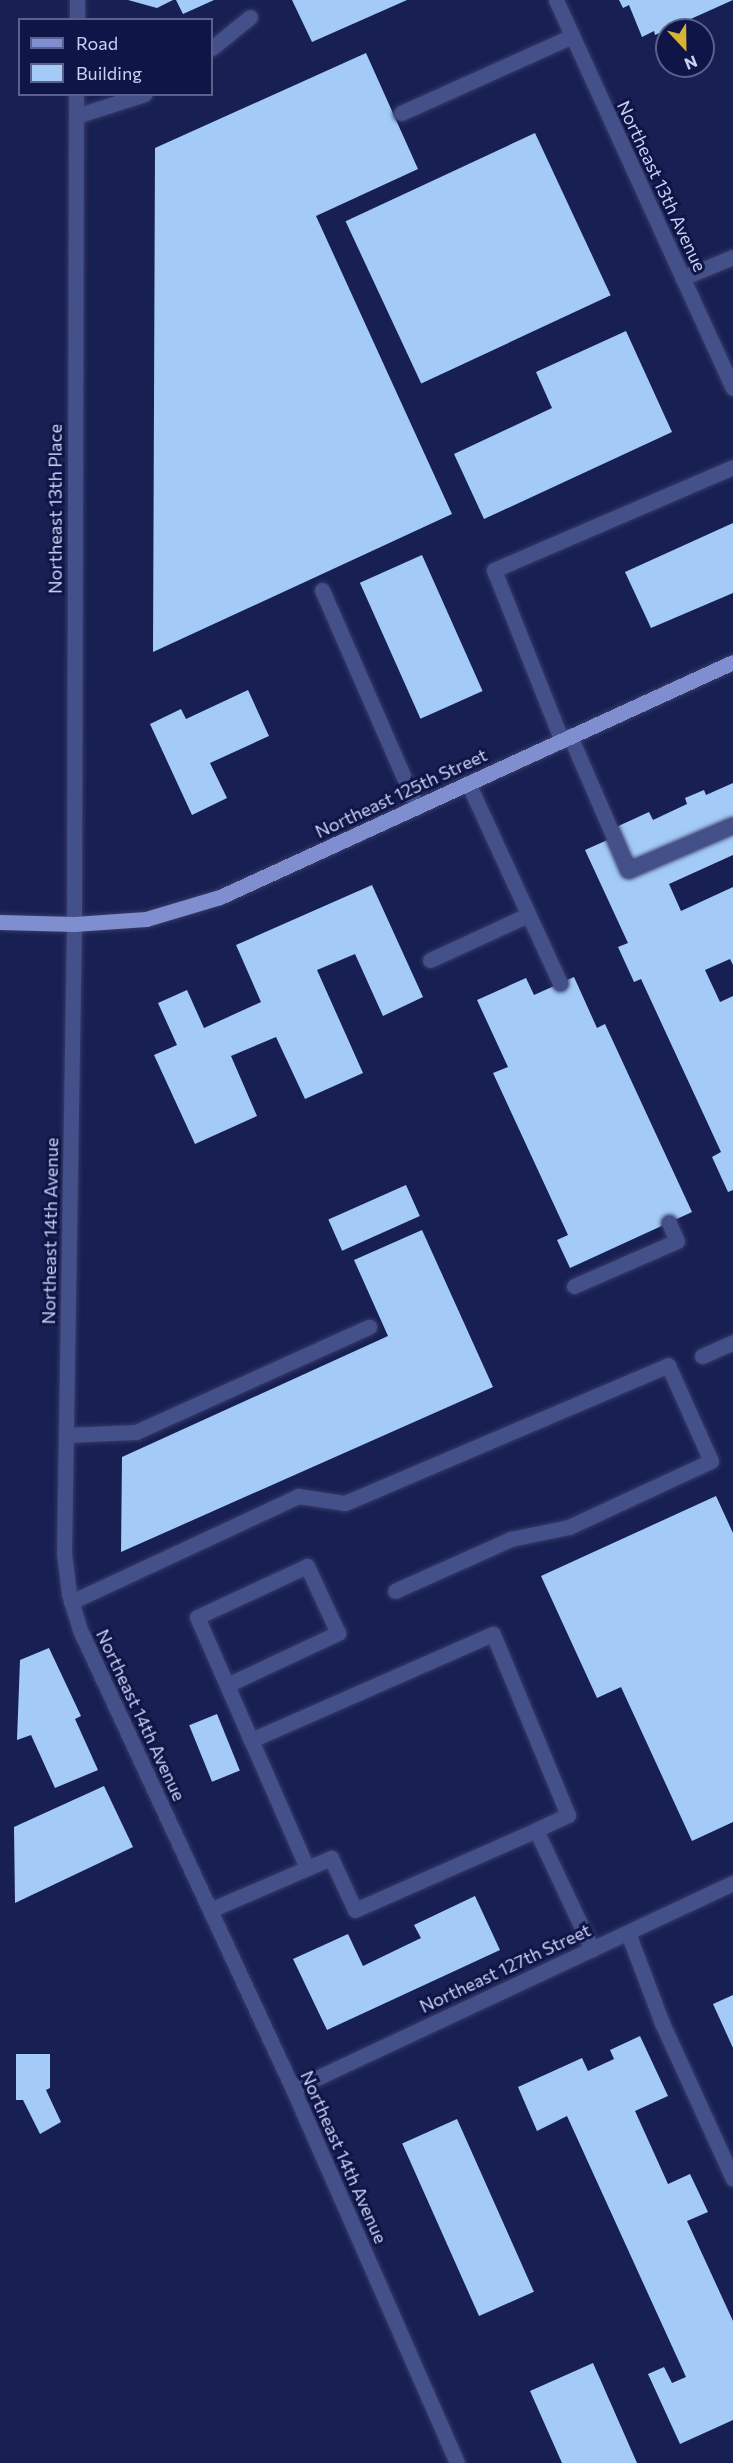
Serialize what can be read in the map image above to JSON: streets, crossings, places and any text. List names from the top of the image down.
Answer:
{
  "streets": {
    "main road": ["Northeast 125th Street"],
    "street": [
      "Northeast 13th Avenue",
      "Northeast 13th Place",
      "Northeast 14th Avenue",
      "Northeast 127th Street"
    ]
  },
  "crossings": [
    ["Northeast 13th Place", "Northeast 125th Street"],
    ["Northeast 13th Place", "Northeast 14th Avenue"],
    ["Northeast 125th Street", "Northeast 14th Avenue"],
    ["Northeast 14th Avenue", "Northeast 127th Street"]
  ],
  "legend": ["Road", "Building"],
  "north": "bottom"
}
